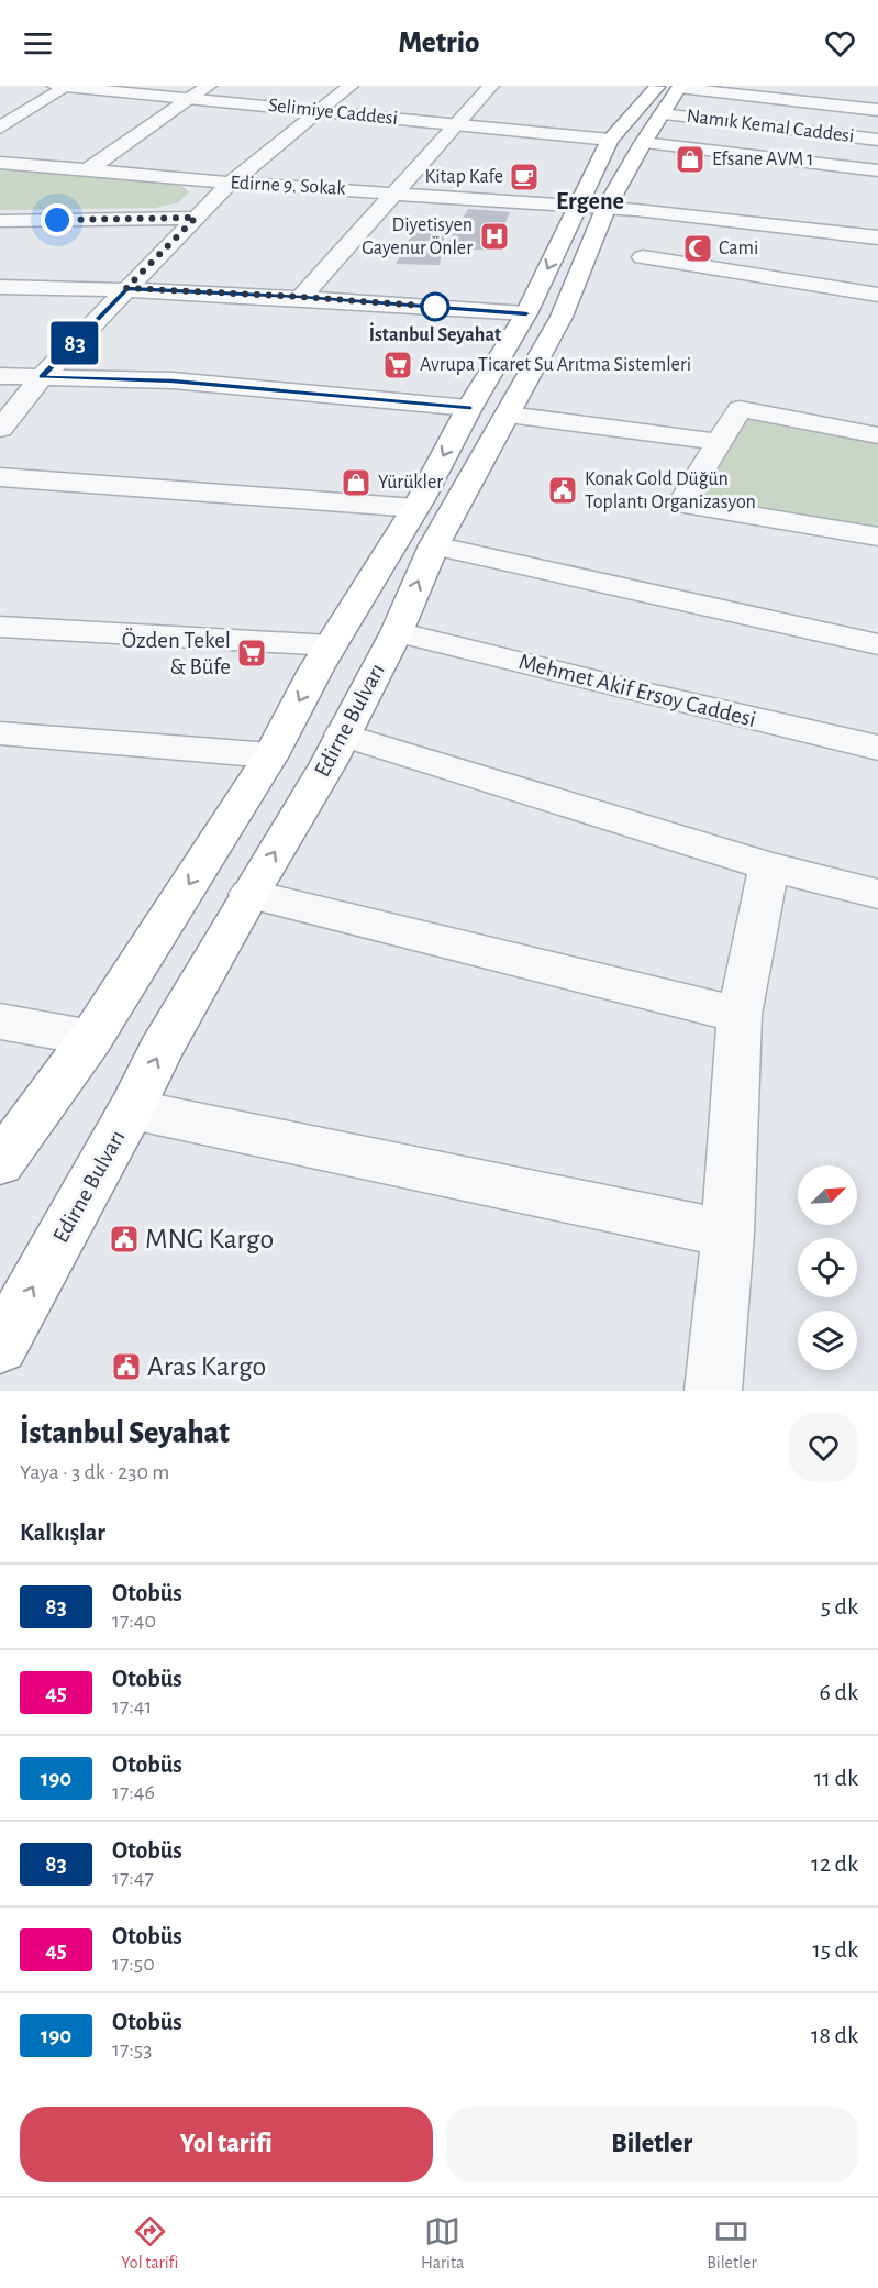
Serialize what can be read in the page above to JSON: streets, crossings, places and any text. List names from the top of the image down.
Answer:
{
  "streets": {
    "highway": ["Edirne Bulvarı"],
    "street": [
      "Selimiye Caddesi",
      "Namık Kemal Caddesi",
      "Edirne 9. Sokak",
      "Mehmet Akif Ersoy Caddesi"
    ]
  },
  "crossings": [
    ["Selimiye Caddesi", "Edirne Bulvarı"],
    ["Namık Kemal Caddesi", "Edirne Bulvarı"],
    ["Edirne 9. Sokak", "Edirne Bulvarı"],
    ["Mehmet Akif Ersoy Caddesi", "Edirne Bulvarı"]
  ],
  "districts": ["Ergene"],
  "places": {
    "shop": ["Efsane AVM 1", "Yürükler"],
    "cafe": ["Kitap Kafe"],
    "hospital": ["Diyetisyen Gayenur Önler"],
    "mosque": ["Cami"],
    "other": ["İstanbul Seyahat"],
    "supermarket": ["Avrupa Ticaret Su Arıtma Sistemleri", "Özden Tekel & Büfe"],
    "public building": ["Konak Gold Düğün Toplantı Organizasyon", "MNG Kargo", "Aras Kargo"]
  },
  "lines": ["bus line 83"],
  "north": "top right",
  "page": {
    "header": "Metrio",
    "on_map": "83",
    "heading": [
      ["İstanbul Seyahat", "Yaya · 3 dk · 230 m"],
      "Kalkışlar"
    ],
    "list": [
      {
        "mark": "83",
        "name": "Otobüs",
        "note": "17:40",
        "value": "5 dk"
      },
      {
        "mark": "45",
        "name": "Otobüs",
        "note": "17:41",
        "value": "6 dk"
      },
      {
        "mark": "190",
        "name": "Otobüs",
        "note": "17:46",
        "value": "11 dk"
      },
      {
        "mark": "83",
        "name": "Otobüs",
        "note": "17:47",
        "value": "12 dk"
      },
      {
        "mark": "45",
        "name": "Otobüs",
        "note": "17:50",
        "value": "15 dk"
      },
      {
        "mark": "190",
        "name": "Otobüs",
        "note": "17:53",
        "value": "18 dk"
      }
    ],
    "buttons": ["Yol tarifi", "Biletler"],
    "tabs": ["Yol tarifi", "Harita", "Biletler"]
  }
}
